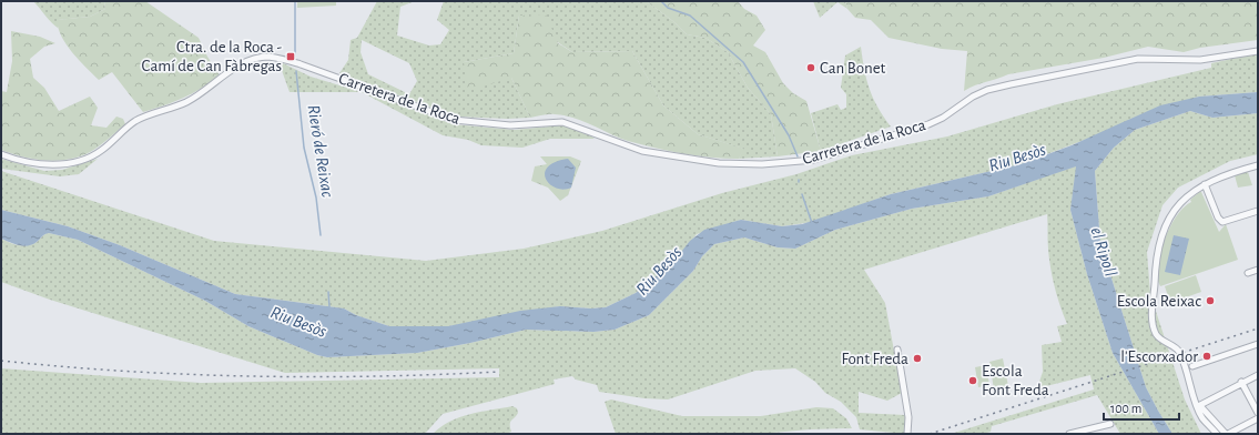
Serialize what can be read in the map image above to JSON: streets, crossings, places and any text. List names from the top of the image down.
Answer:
{
  "streets": {
    "street": ["Carretera de la Roca"]
  },
  "water": ["Rieró de Reixac", "Riu Besòs", "el Ripoll"],
  "places": {
    "transit": ["Ctra. de la Roca - Camí de Can Fàbregas"],
    "other": [
      "Can Bonet",
      "Escola Reixac",
      "l'Escorxador",
      "Font Freda",
      "Escola Font Freda"
    ]
  },
  "scale_bar": "100 m"
}
